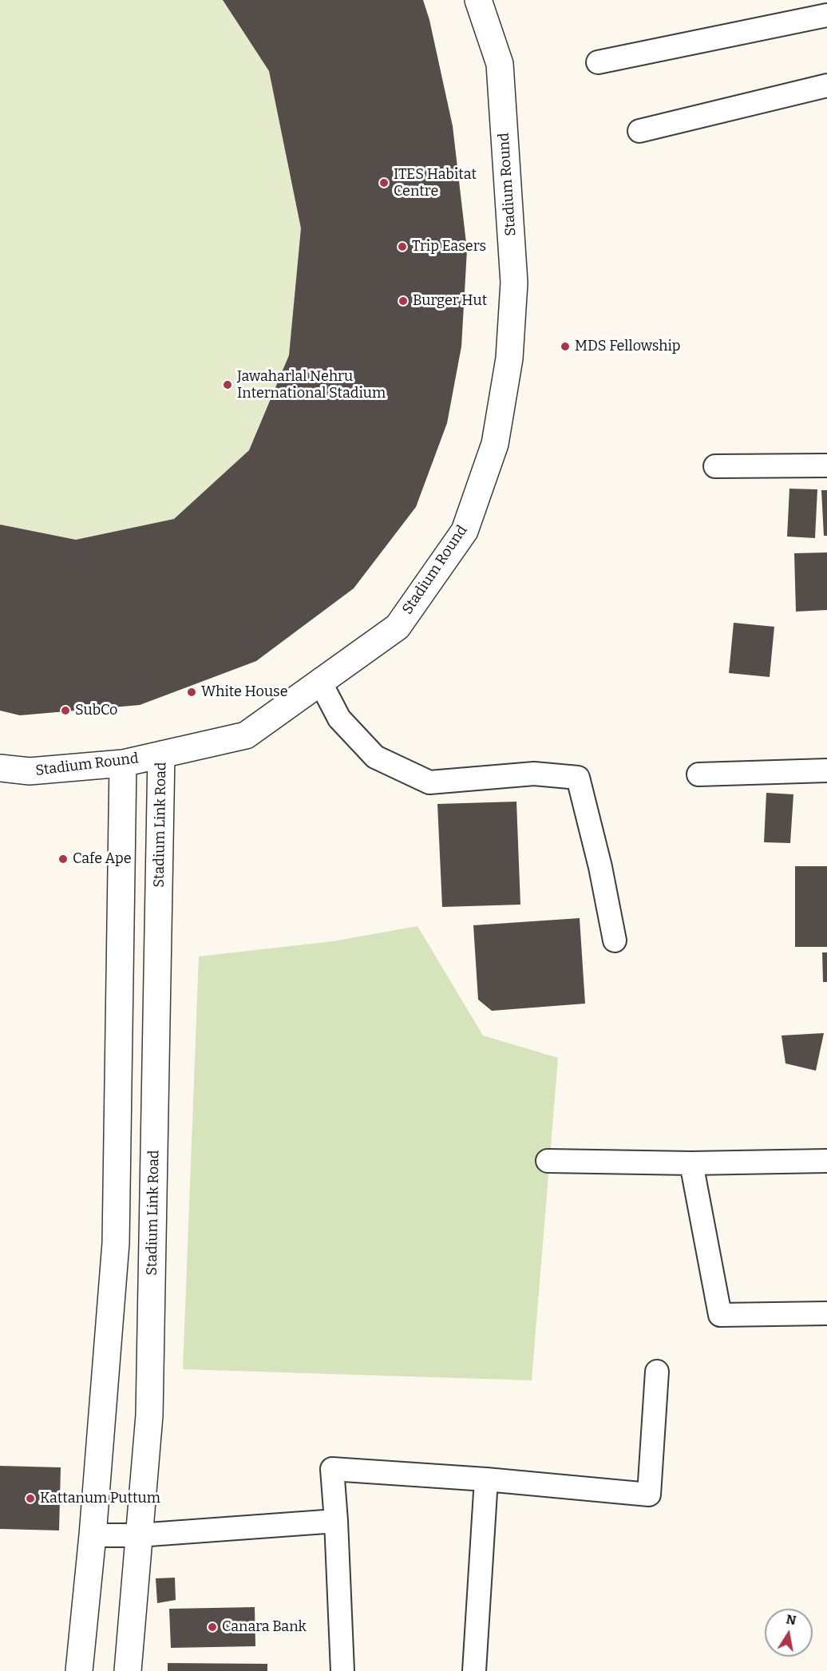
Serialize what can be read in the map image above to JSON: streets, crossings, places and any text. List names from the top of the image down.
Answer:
{
  "streets": {
    "street": ["Stadium Round", "Stadium Link Road"]
  },
  "crossings": [
    ["Stadium Round", "Stadium Link Road"]
  ],
  "places": [
    "ITES Habitat Centre",
    "Trip Easers",
    "Burger Hut",
    "MDS Fellowship",
    "Jawaharlal Nehru International Stadium",
    "White House",
    "SubCo",
    "Cafe Ape",
    "Kattanum Puttum",
    "Canara Bank"
  ],
  "north": "top"
}
